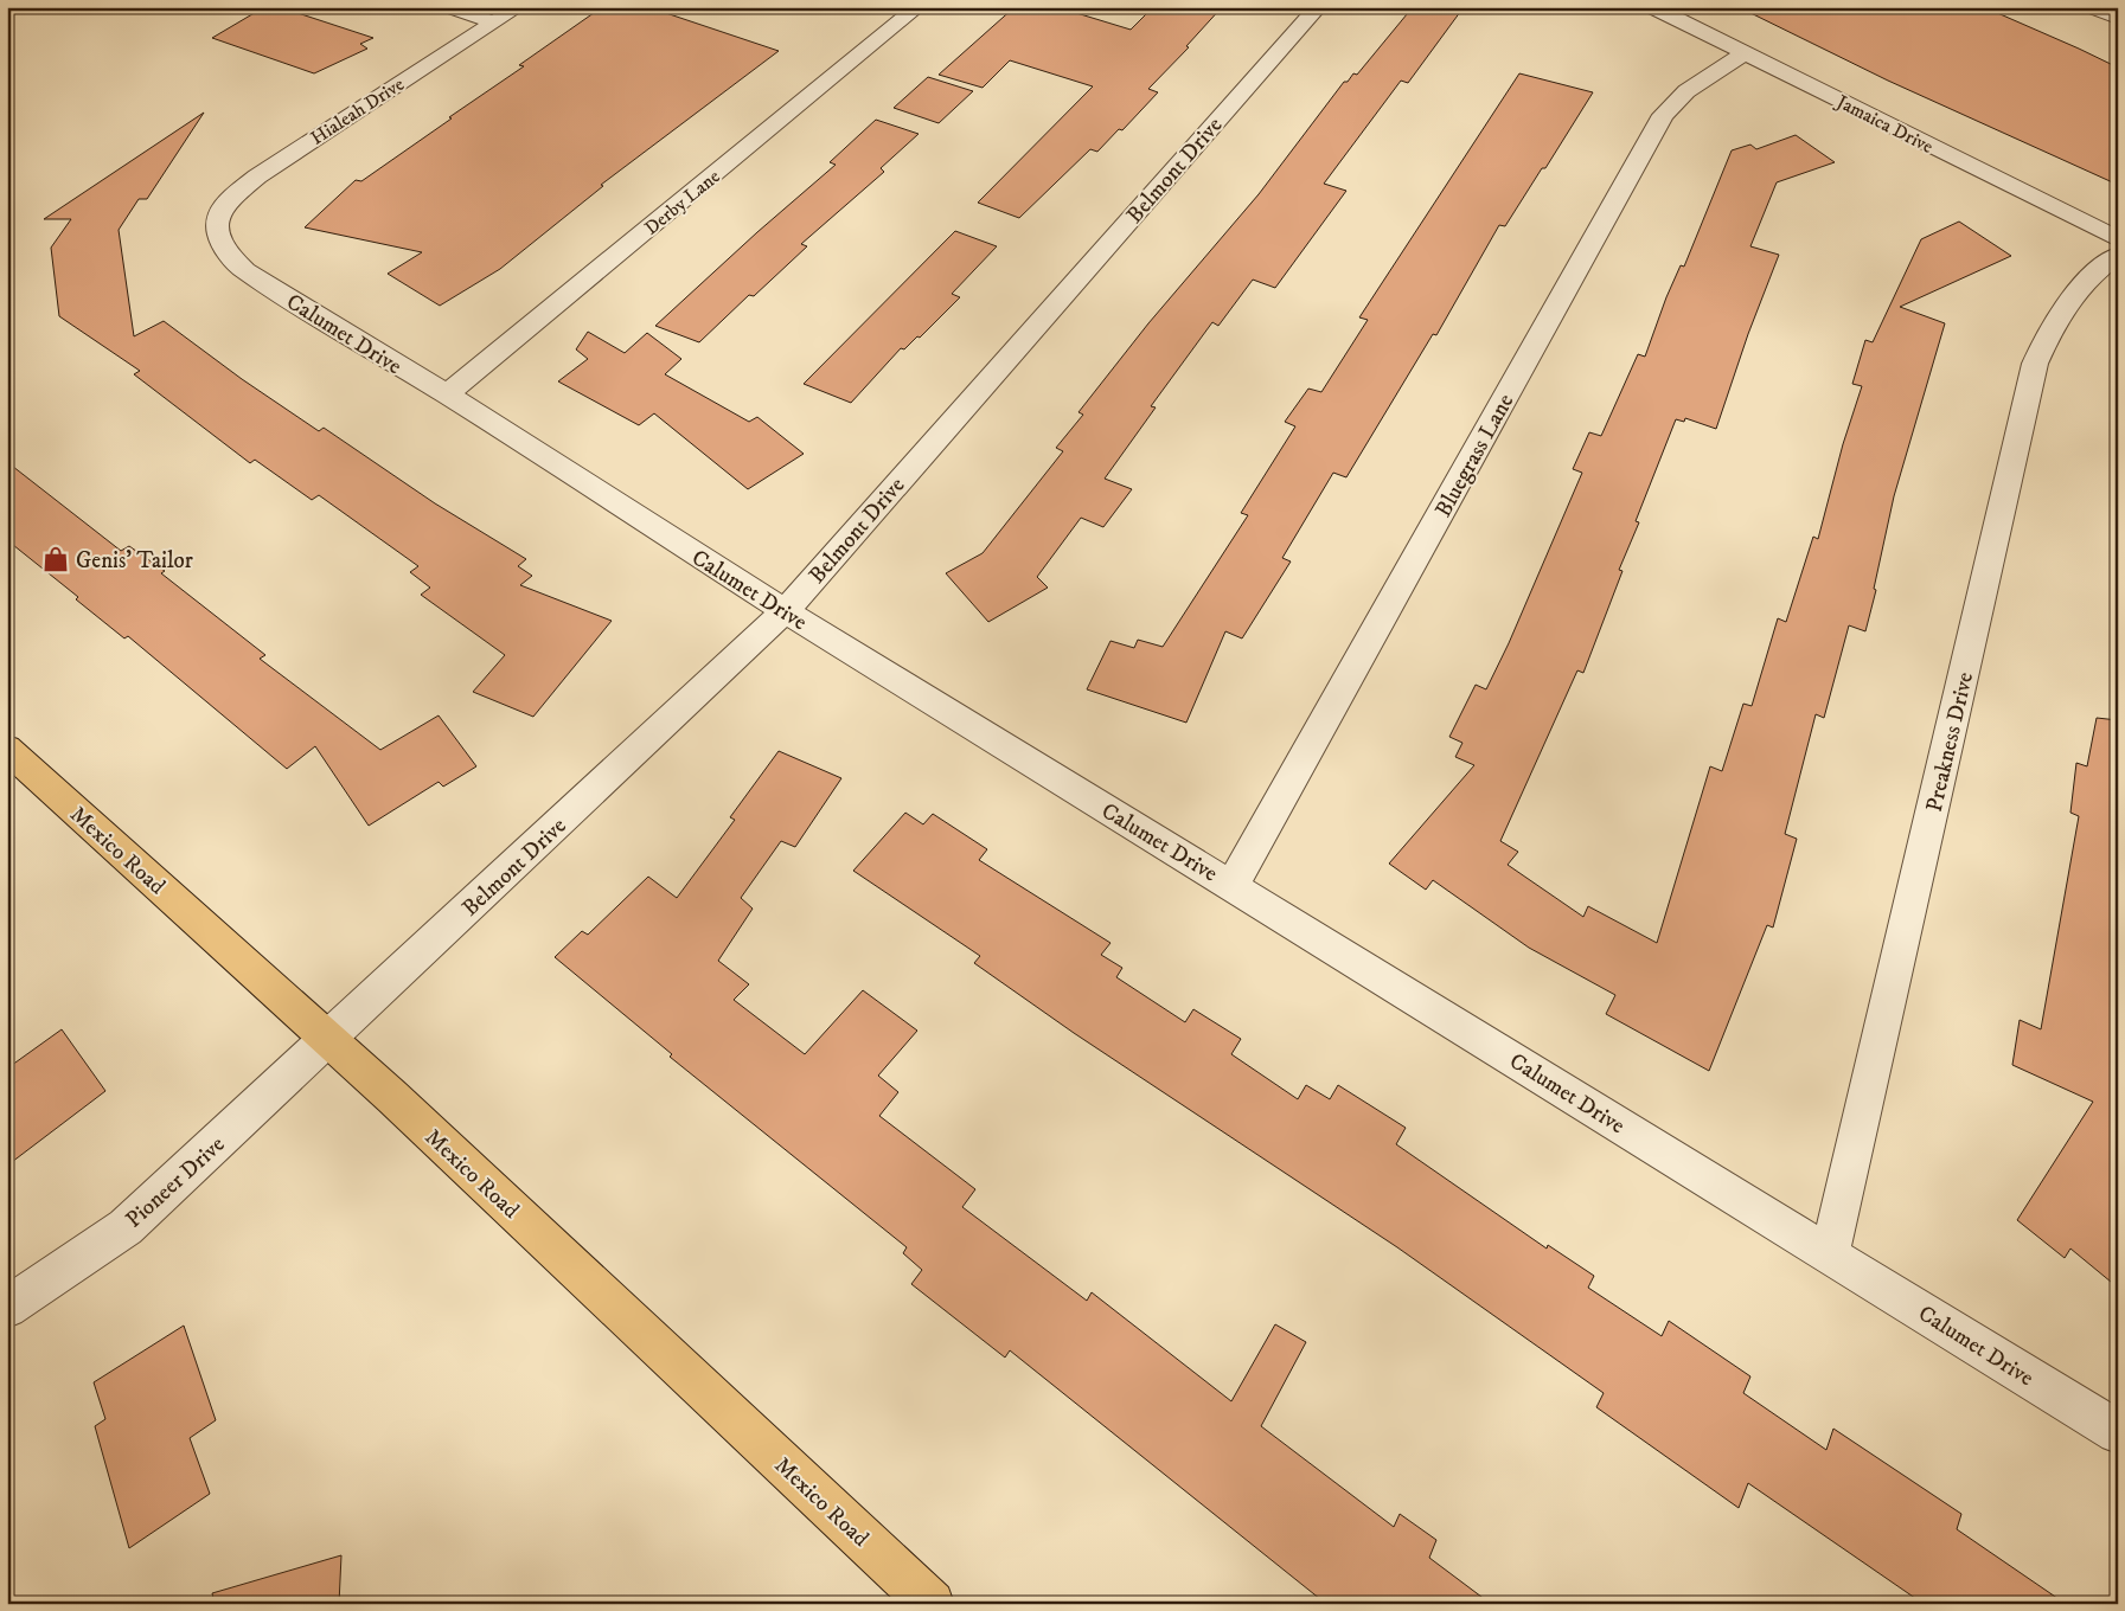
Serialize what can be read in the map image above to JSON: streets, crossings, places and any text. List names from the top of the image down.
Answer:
{
  "streets": {
    "main road": ["Mexico Road"],
    "street": [
      "Hialeah Drive",
      "Jamaica Drive",
      "Belmont Drive",
      "Derby Lane",
      "Calumet Drive",
      "Bluegrass Lane",
      "Preakness Drive",
      "Pioneer Drive"
    ]
  },
  "crossings": [
    ["Hialeah Drive", "Calumet Drive"],
    ["Jamaica Drive", "Bluegrass Lane"],
    ["Belmont Drive", "Calumet Drive"],
    ["Belmont Drive", "Mexico Road"],
    ["Belmont Drive", "Pioneer Drive"],
    ["Derby Lane", "Calumet Drive"],
    ["Calumet Drive", "Bluegrass Lane"],
    ["Calumet Drive", "Preakness Drive"],
    ["Mexico Road", "Pioneer Drive"]
  ],
  "places": {
    "shop": ["Genis' Tailor"]
  }
}
